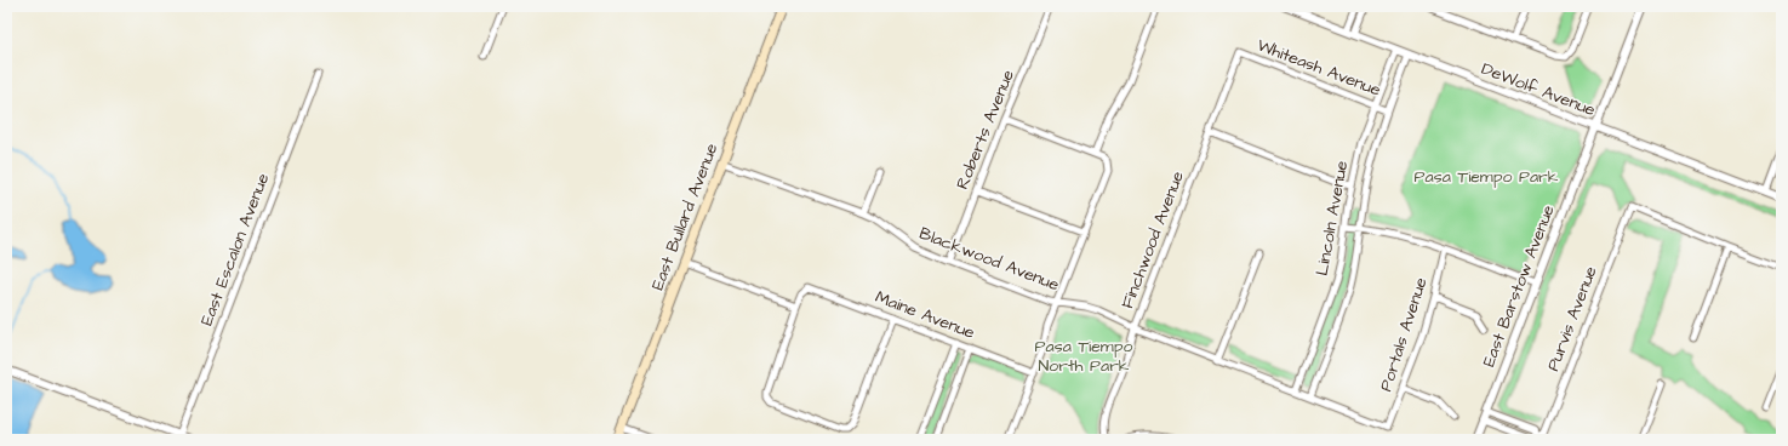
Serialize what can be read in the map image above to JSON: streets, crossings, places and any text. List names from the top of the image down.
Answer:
{
  "streets": {
    "main road": ["East Bullard Avenue"],
    "street": [
      "Whiteash Avenue",
      "DeWolf Avenue",
      "Roberts Avenue",
      "Lincoln Avenue",
      "Finchwood Avenue",
      "East Escalon Avenue",
      "Blackwood Avenue",
      "East Barstow Avenue",
      "Maine Avenue",
      "Purvis Avenue",
      "Portals Avenue"
    ]
  },
  "crossings": [
    ["Whiteash Avenue", "Lincoln Avenue"],
    ["Whiteash Avenue", "Finchwood Avenue"],
    ["DeWolf Avenue", "Lincoln Avenue"],
    ["DeWolf Avenue", "East Barstow Avenue"],
    ["Roberts Avenue", "Blackwood Avenue"],
    ["East Bullard Avenue", "Blackwood Avenue"],
    ["Lincoln Avenue", "Blackwood Avenue"],
    ["Finchwood Avenue", "Blackwood Avenue"],
    ["Blackwood Avenue", "Portals Avenue"]
  ],
  "parks": ["Pasa Tiempo Park", "Pasa Tiempo North Park"]
}
